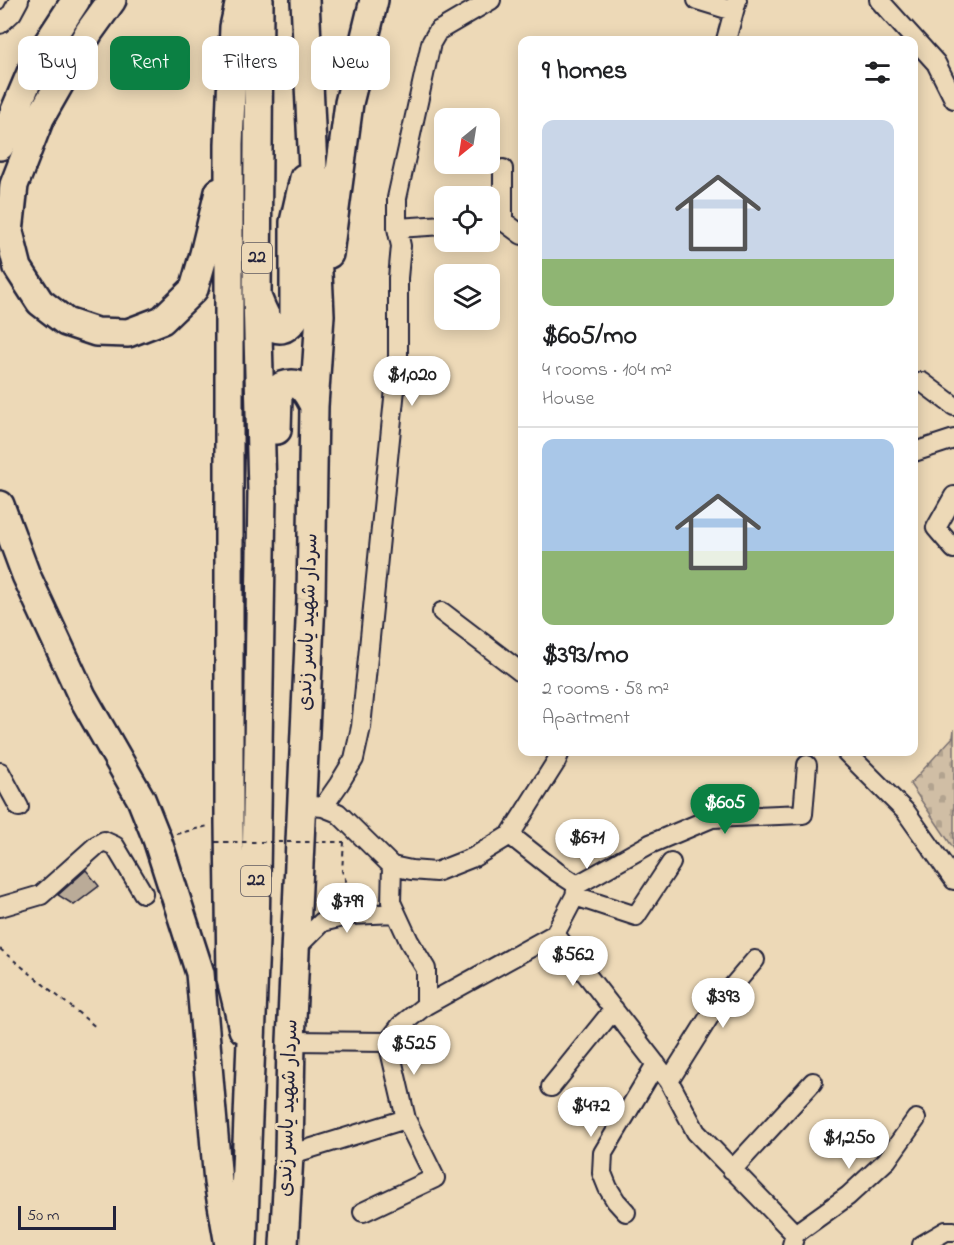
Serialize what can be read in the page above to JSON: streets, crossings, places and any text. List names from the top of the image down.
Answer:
{
  "streets": {
    "highway": ["22", "سردار شهید یاسر زندی"]
  },
  "scale_bar": "50 m",
  "north": "bottom left",
  "page": {
    "chip": [
      "Buy",
      "Rent",
      "Filters",
      "New"
    ],
    "heading": "9 homes",
    "list": [
      {
        "name": "$605/mo",
        "note": "4 rooms · 104 m² · House"
      },
      {
        "name": "$393/mo",
        "note": "2 rooms · 58 m² · Apartment"
      }
    ],
    "price": [
      "$1,020",
      "$605",
      "$671",
      "$799",
      "$562",
      "$393",
      "$525",
      "$472",
      "$1,250"
    ],
    "scale": "50 m"
  }
}
